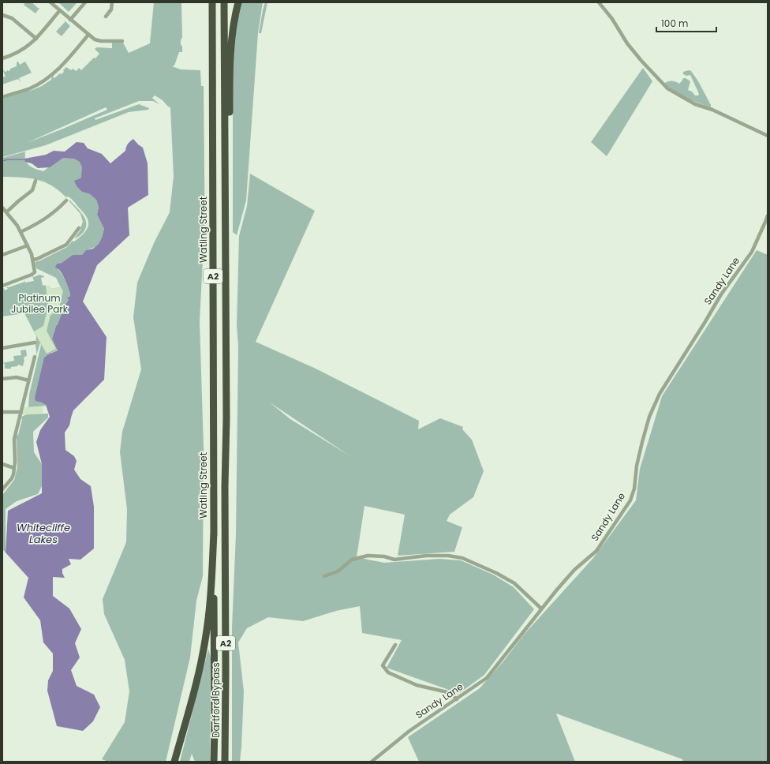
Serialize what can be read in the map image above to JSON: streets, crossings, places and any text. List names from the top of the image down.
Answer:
{
  "streets": {
    "highway": ["Watling Street", "A2", "Dartford Bypass"],
    "street": ["Sandy Lane"]
  },
  "crossings": [
    ["Watling Street", "A2"],
    ["Watling Street", "Dartford Bypass"],
    ["A2", "Dartford Bypass"]
  ],
  "water": ["Whitecliffe Lakes"],
  "parks": ["Platinum Jubilee Park"],
  "scale_bar": "100 m"
}
